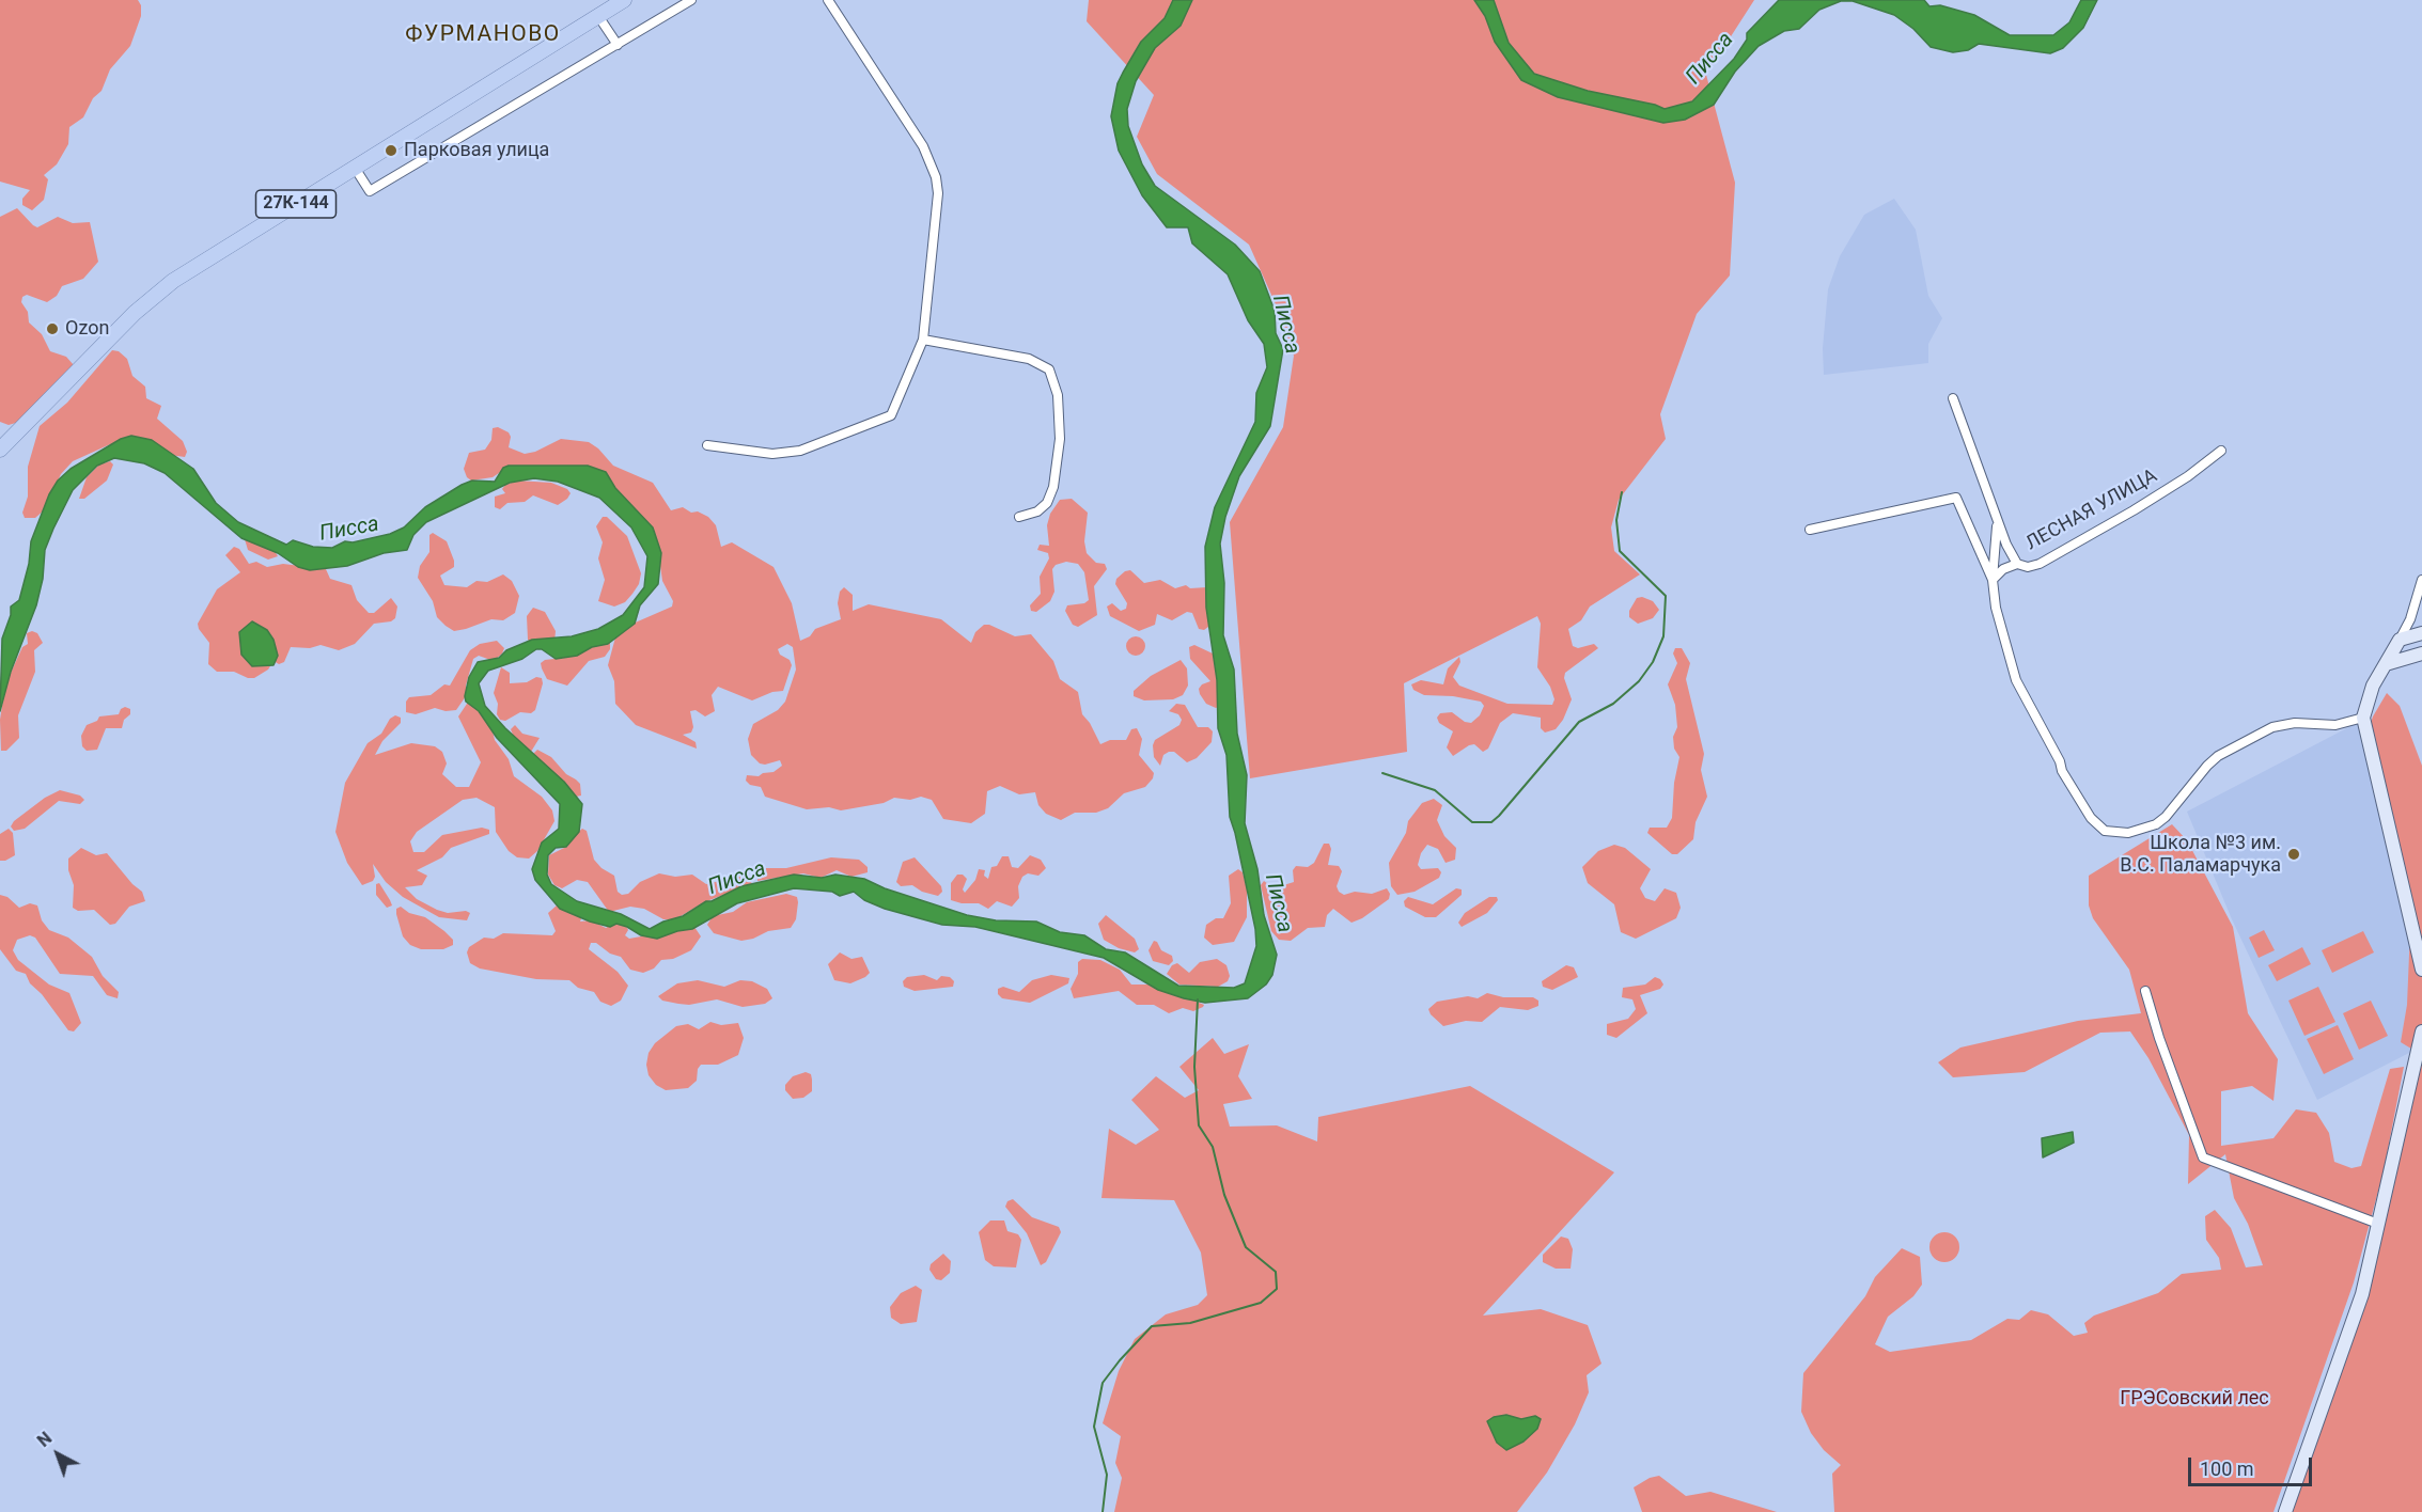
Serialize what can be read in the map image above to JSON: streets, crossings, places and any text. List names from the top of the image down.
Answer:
{
  "streets": {
    "main road": ["27К-144"],
    "street": ["ЛЕСНАЯ УЛИЦА"]
  },
  "districts": ["ФУРМАНОВО"],
  "water": ["Писса"],
  "parks": ["ГРЭСовский лес"],
  "places": ["Парковая улица", "Ozon", "Школа №3 им. В.С. Паламарчука"],
  "scale_bar": "100 m",
  "north": "top left"
}
